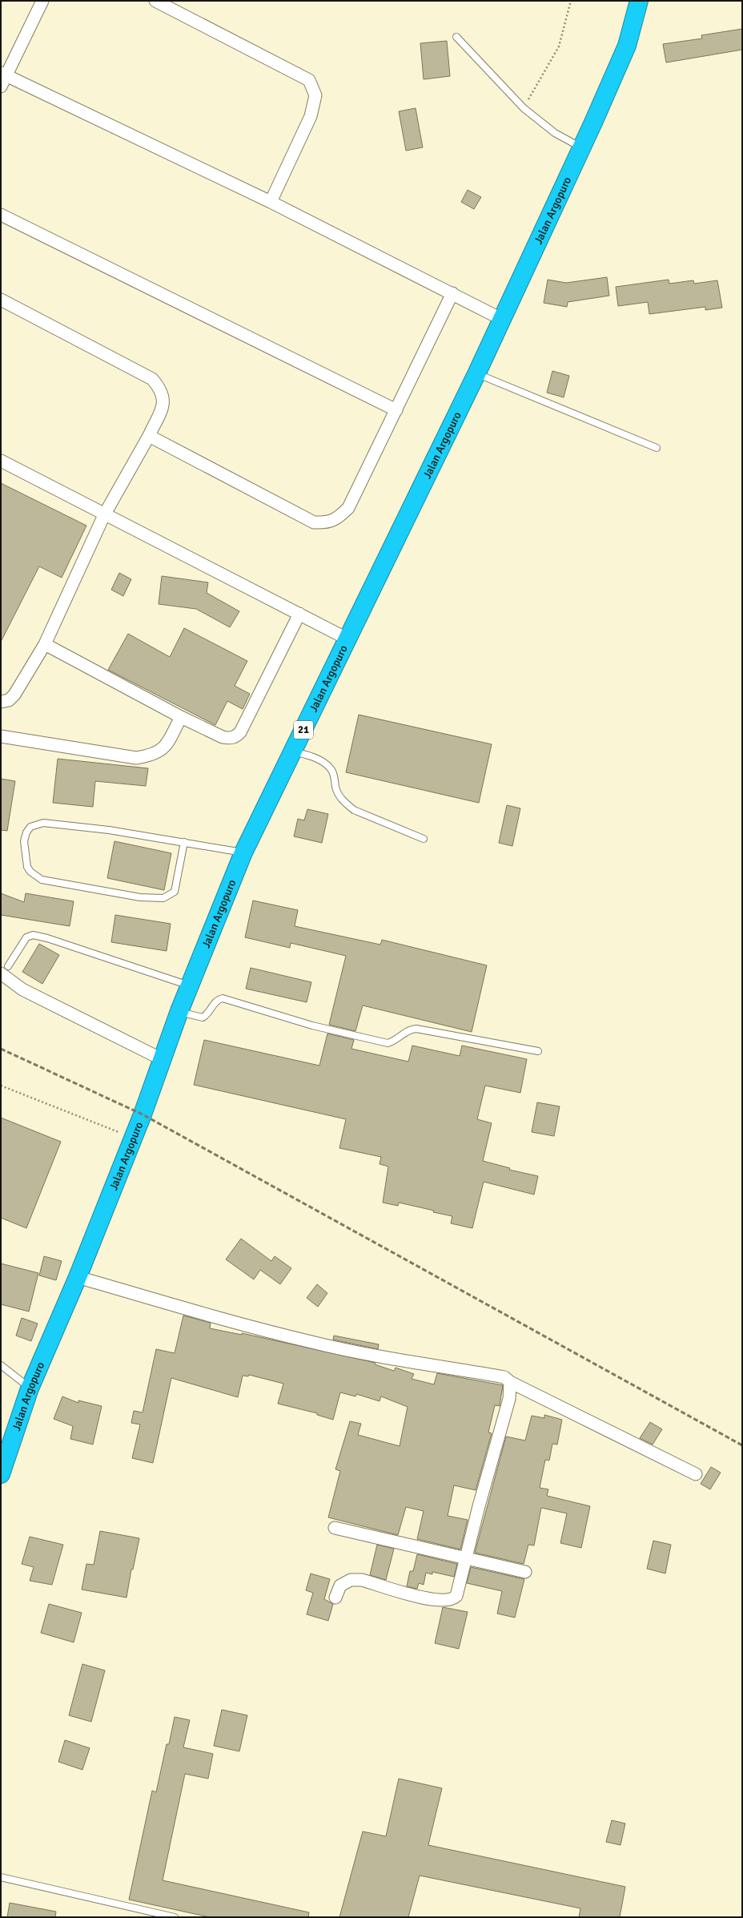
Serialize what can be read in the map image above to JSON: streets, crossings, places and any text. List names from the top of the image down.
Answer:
{
  "streets": {
    "highway": ["Jalan Argopuro", "21"]
  }
}
